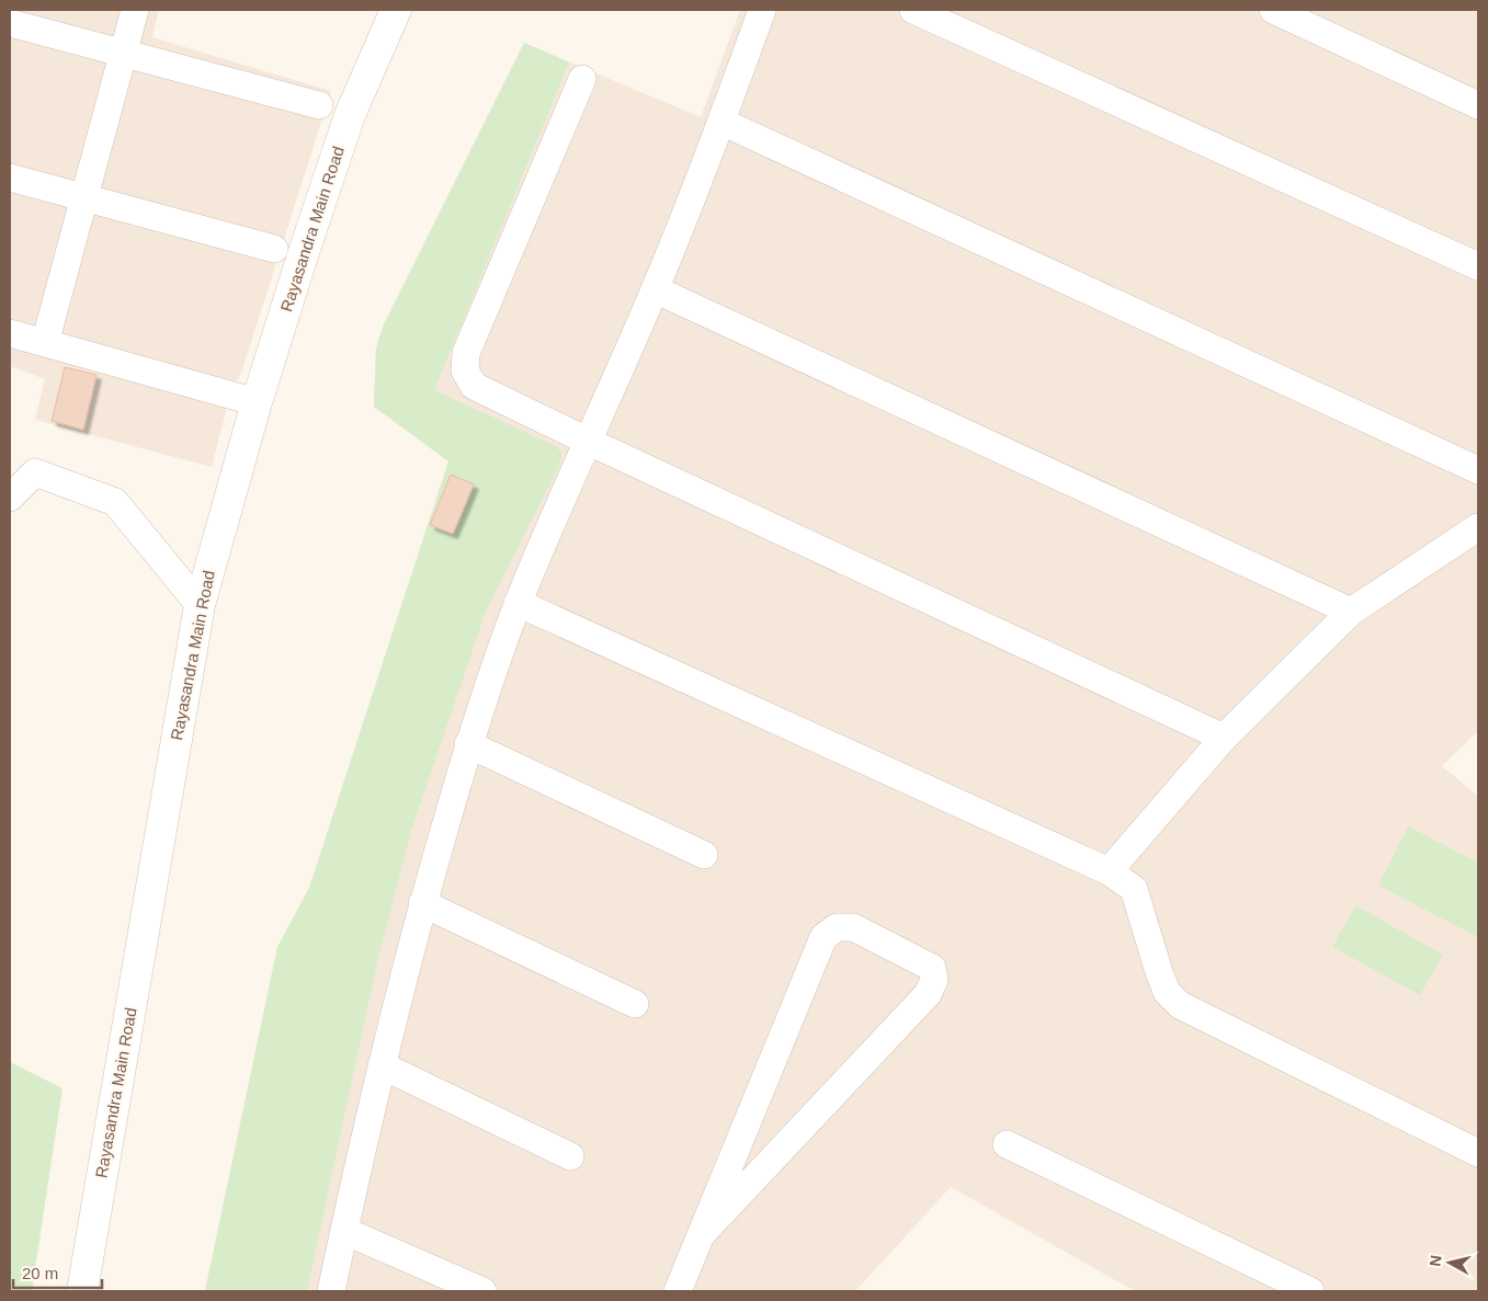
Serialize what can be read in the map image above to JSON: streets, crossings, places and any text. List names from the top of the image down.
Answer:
{
  "streets": {
    "street": ["Rayasandra Main Road"]
  },
  "scale_bar": "20 m",
  "north": "left"
}
